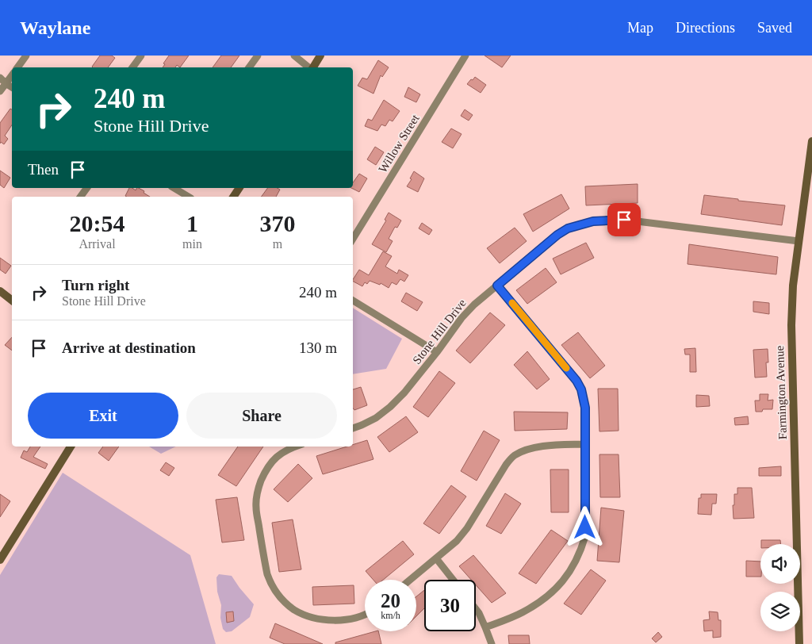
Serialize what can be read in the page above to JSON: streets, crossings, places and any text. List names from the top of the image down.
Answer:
{
  "streets": {
    "street": ["Willow Street", "Stone Hill Drive", "Farmington Avenue"]
  },
  "crossings": [
    ["Stone Hill Drive", "Farmington Avenue"]
  ],
  "page": {
    "header": "Waylane",
    "nav": ["Map", "Directions", "Saved"],
    "turn": ["240 m", "Stone Hill Drive"],
    "then": "Then",
    "eta": [
      "20:54",
      "Arrival",
      "1",
      "min",
      "370",
      "m"
    ],
    "list": [
      {
        "name": "Turn right",
        "note": "Stone Hill Drive",
        "value": "240 m"
      },
      {
        "name": "Arrive at destination",
        "value": "130 m"
      }
    ],
    "buttons": ["Exit", "Share"],
    "speed": "20 km/h",
    "limit": "30"
  }
}
